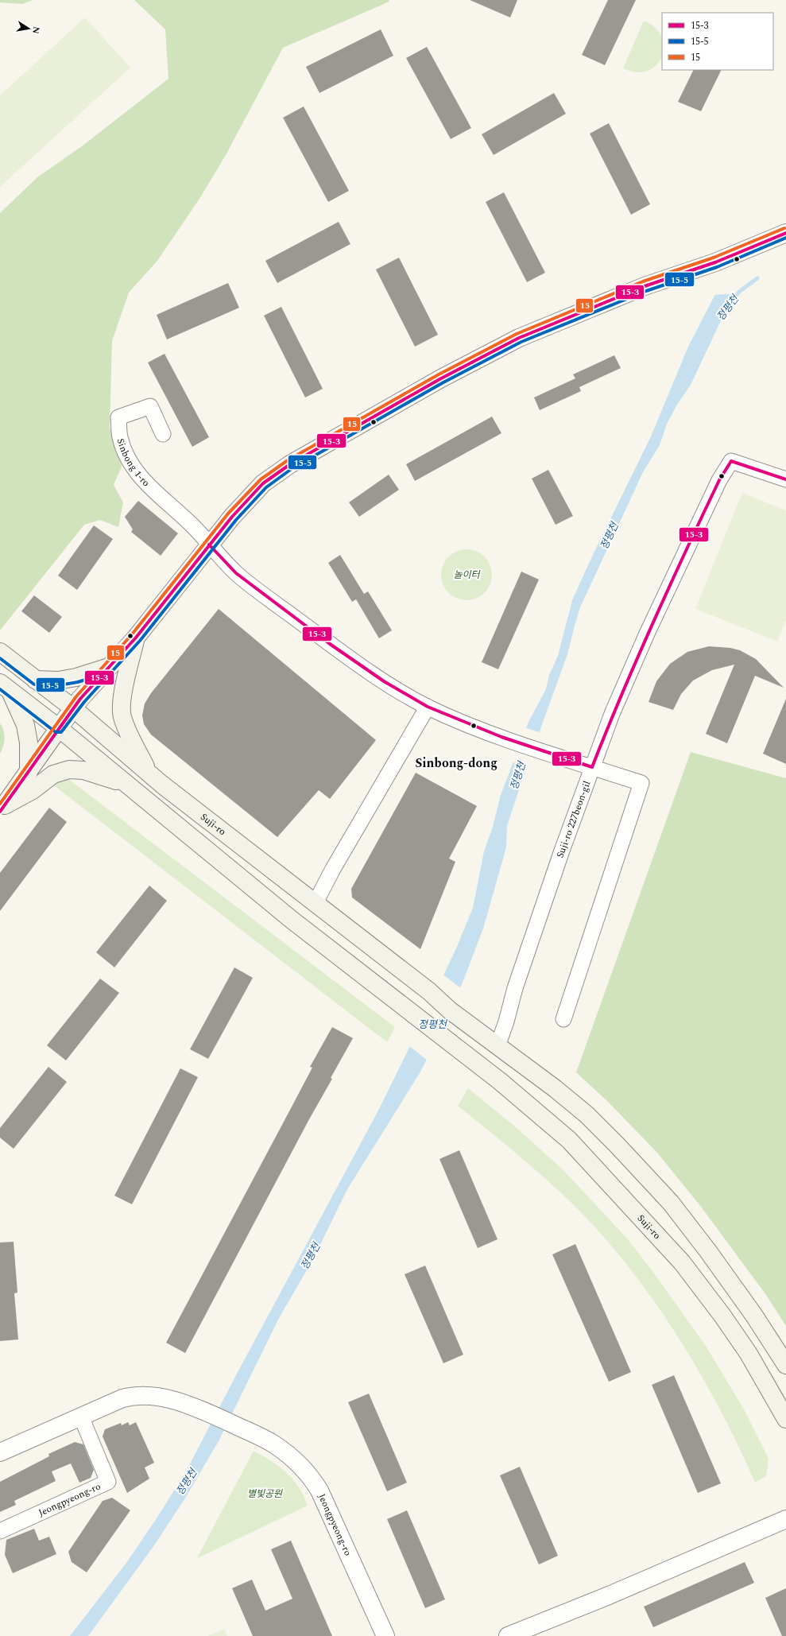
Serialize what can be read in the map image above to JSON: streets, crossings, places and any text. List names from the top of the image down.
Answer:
{
  "streets": {
    "main road": ["Suji-ro"],
    "street": ["Sinbong 1-ro", "Suji-ro 227beon-gil", "Jeongpyeong-ro"]
  },
  "crossings": [
    ["Sinbong 1-ro", "Suji-ro 227beon-gil"],
    ["Suji-ro 227beon-gil", "Suji-ro"]
  ],
  "districts": ["Sinbong-dong"],
  "water": ["정평천"],
  "parks": ["놀이터", "별빛공원"],
  "lines": ["transit line 15", "transit line 15-3", "transit line 15-5"],
  "legend": ["15-3", "15-5", "15"],
  "north": "right"
}
